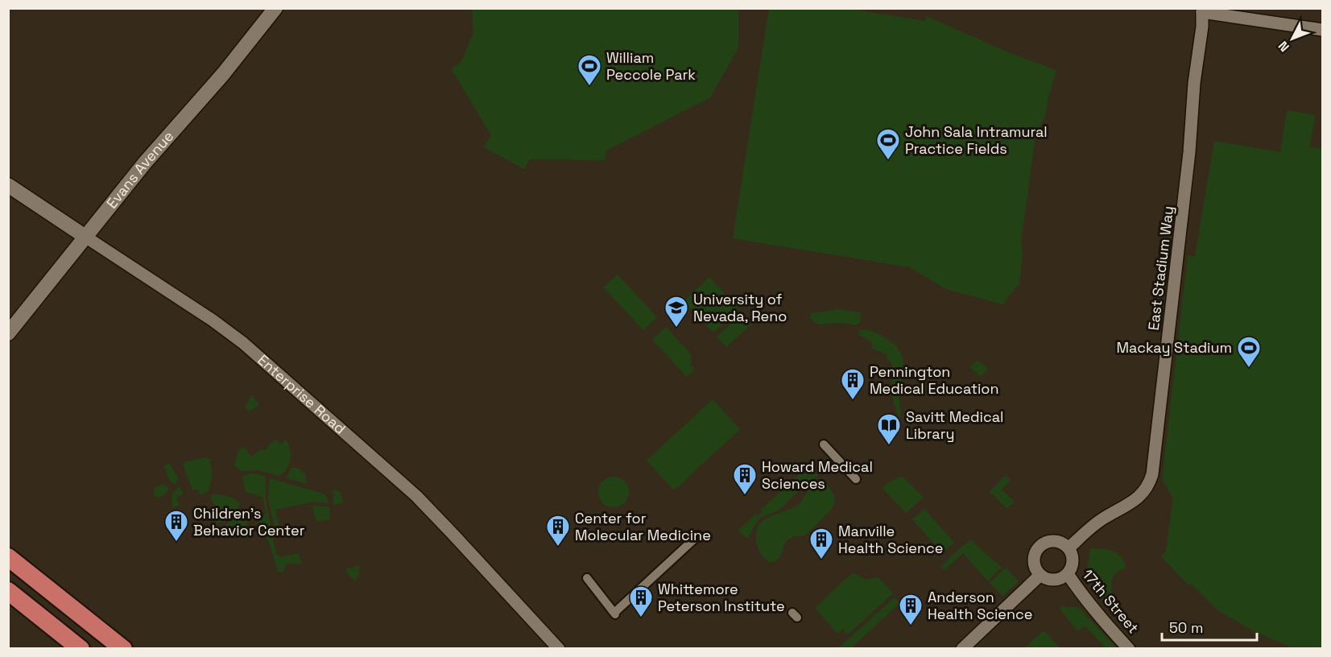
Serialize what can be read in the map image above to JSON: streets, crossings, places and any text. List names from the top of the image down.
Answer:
{
  "streets": {
    "street": [
      "Evans Avenue",
      "East Stadium Way",
      "Enterprise Road",
      "17th Street"
    ]
  },
  "crossings": [
    ["Evans Avenue", "Enterprise Road"],
    ["East Stadium Way", "17th Street"]
  ],
  "places": {
    "sports": ["William Peccole Park", "John Sala Intramural Practice Fields", "Mackay Stadium"],
    "school or university": ["University of Nevada, Reno"],
    "building": [
      "Pennington Medical Education",
      "Howard Medical Sciences",
      "Children's Behavior Center",
      "Center for Molecular Medicine",
      "Manville Health Science",
      "Whittemore Peterson Institute",
      "Anderson Health Science"
    ],
    "library": ["Savitt Medical Library"]
  },
  "scale_bar": "50 m",
  "north": "bottom left"
}
